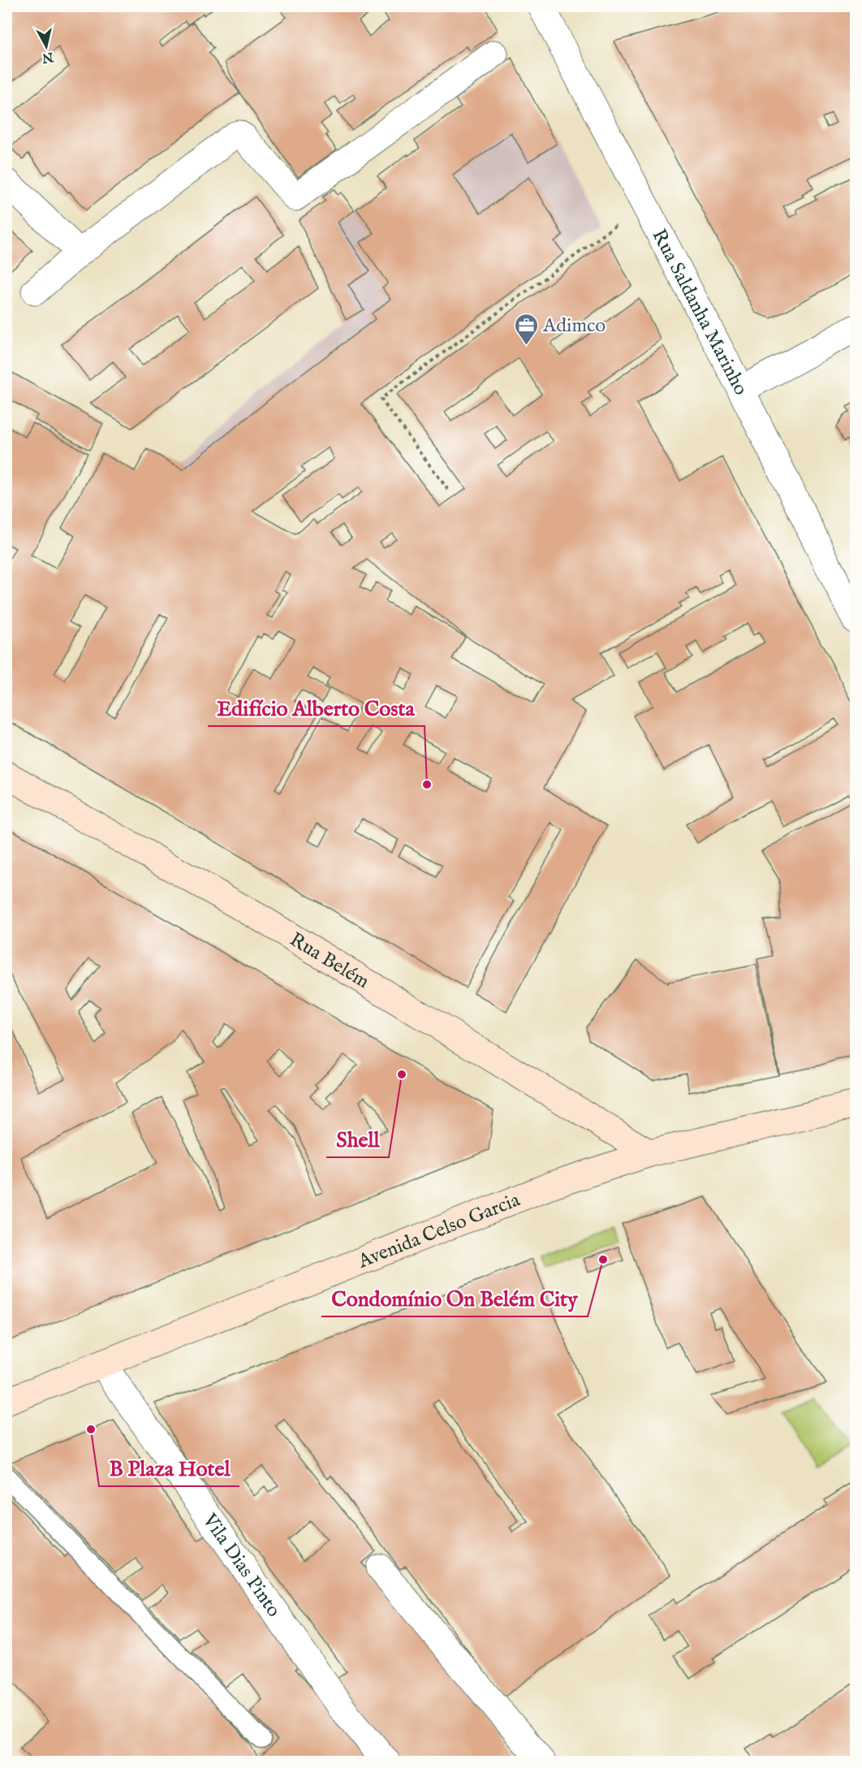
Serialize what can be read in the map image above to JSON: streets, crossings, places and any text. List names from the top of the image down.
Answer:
{
  "streets": {
    "main road": ["Rua Belém", "Avenida Celso Garcia"],
    "street": ["Rua Saldanha Marinho", "Vila Dias Pinto"]
  },
  "crossings": [
    ["Rua Belém", "Avenida Celso Garcia"],
    ["Avenida Celso Garcia", "Vila Dias Pinto"]
  ],
  "places": {
    "office": ["Adimco"],
    "other": [
      "Edifício Alberto Costa",
      "Shell",
      "Condomínio On Belém City",
      "B Plaza Hotel"
    ]
  },
  "north": "bottom"
}
